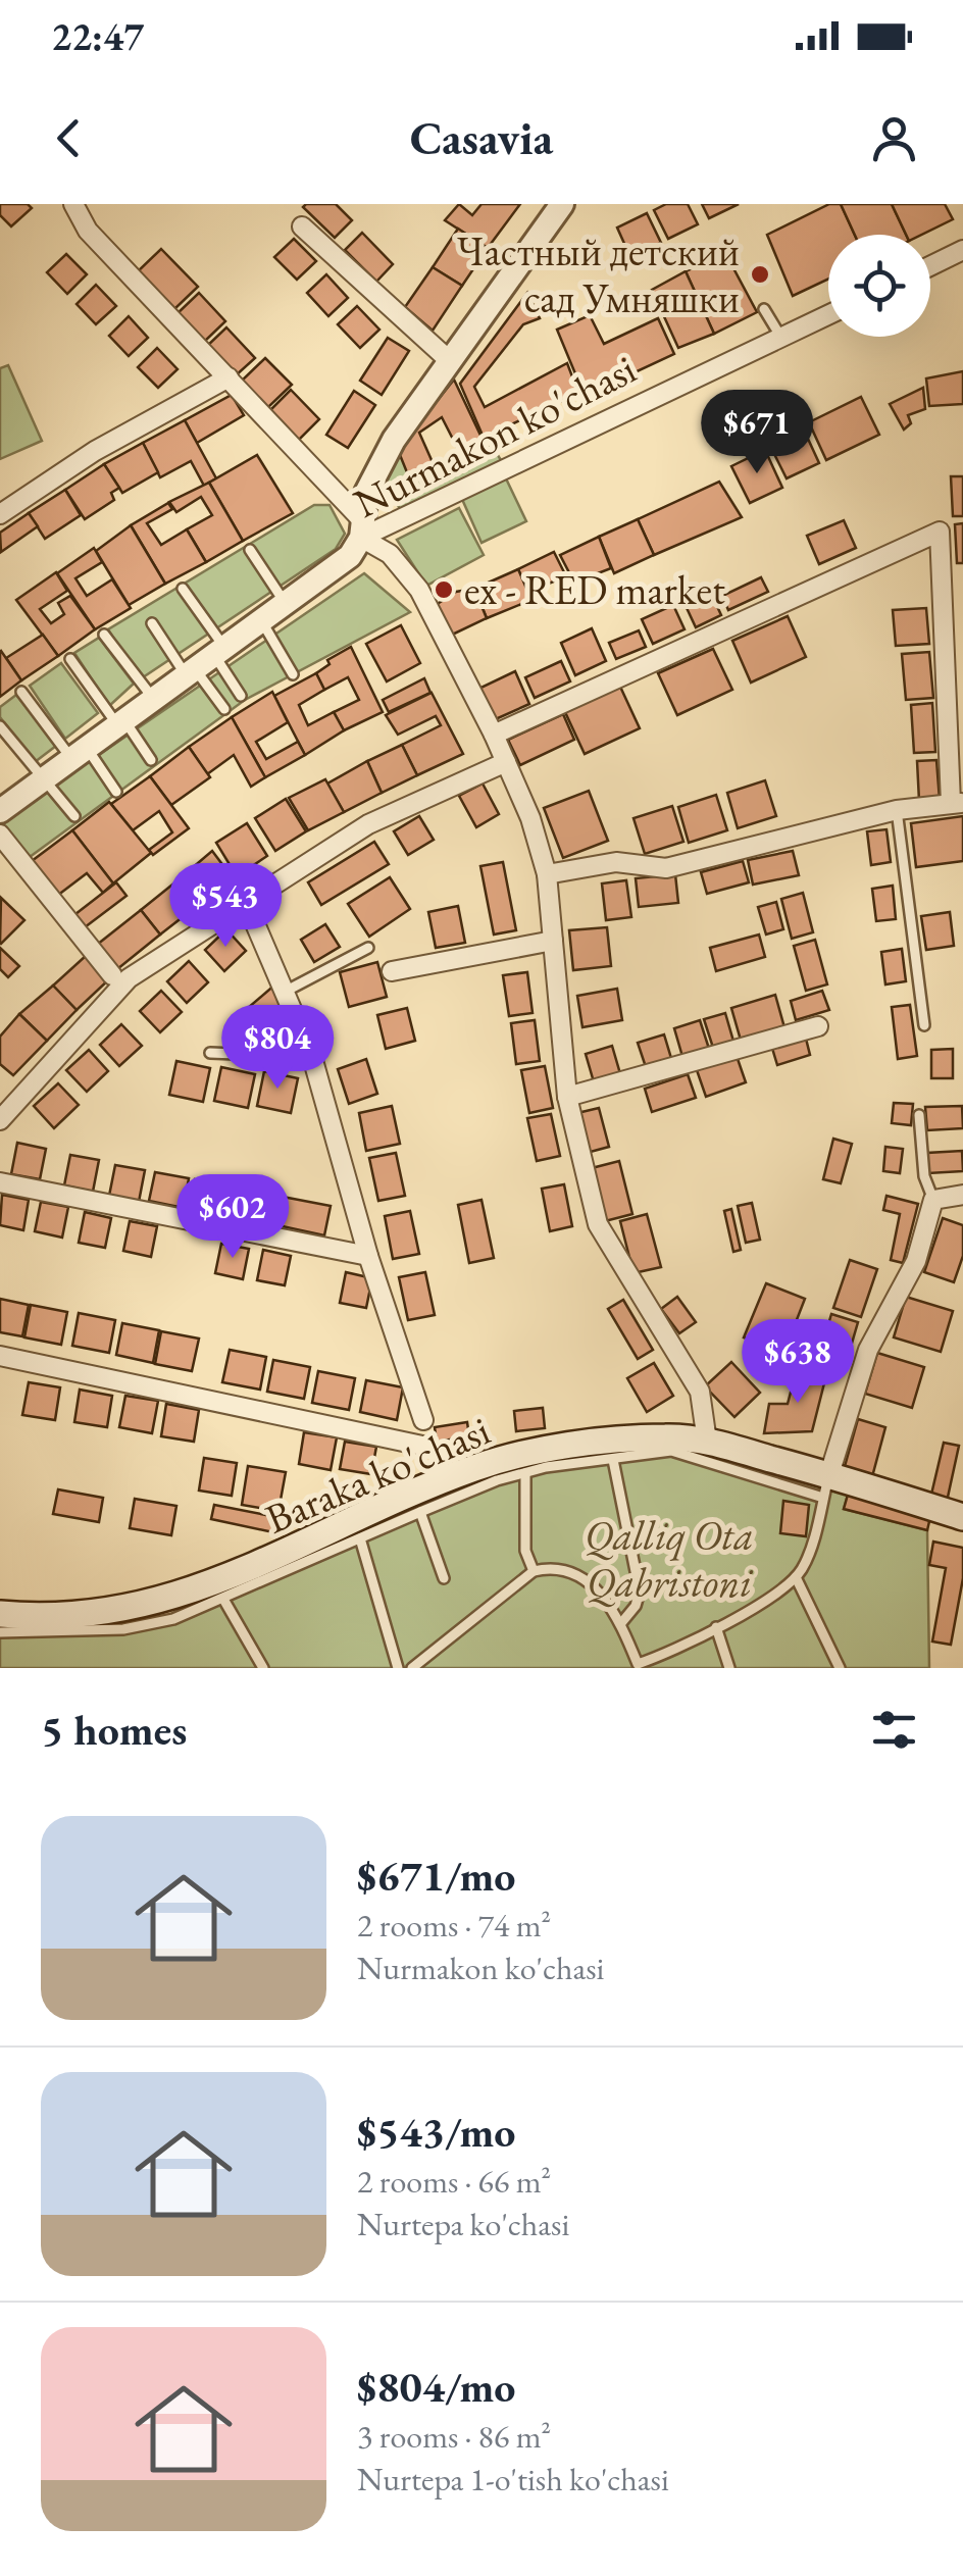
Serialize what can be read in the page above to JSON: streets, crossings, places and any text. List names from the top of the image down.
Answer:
{
  "streets": {
    "main road": ["Baraka ko'chasi"],
    "street": ["Nurmakon ko'chasi"]
  },
  "parks": ["Qalliq Ota Qabristoni"],
  "places": ["Частный детский сад Умняшки", "ex - RED market"],
  "page": {
    "status": "22:47",
    "header": "Casavia",
    "price": [
      "$671",
      "$543",
      "$804",
      "$602",
      "$638"
    ],
    "heading": "5 homes",
    "list": [
      {
        "name": "$671/mo",
        "note": "2 rooms · 74 m² · Nurmakon ko'chasi"
      },
      {
        "name": "$543/mo",
        "note": "2 rooms · 66 m² · Nurtepa ko'chasi"
      },
      {
        "name": "$804/mo",
        "note": "3 rooms · 86 m² · Nurtepa 1-o'tish ko'chasi"
      }
    ]
  }
}
